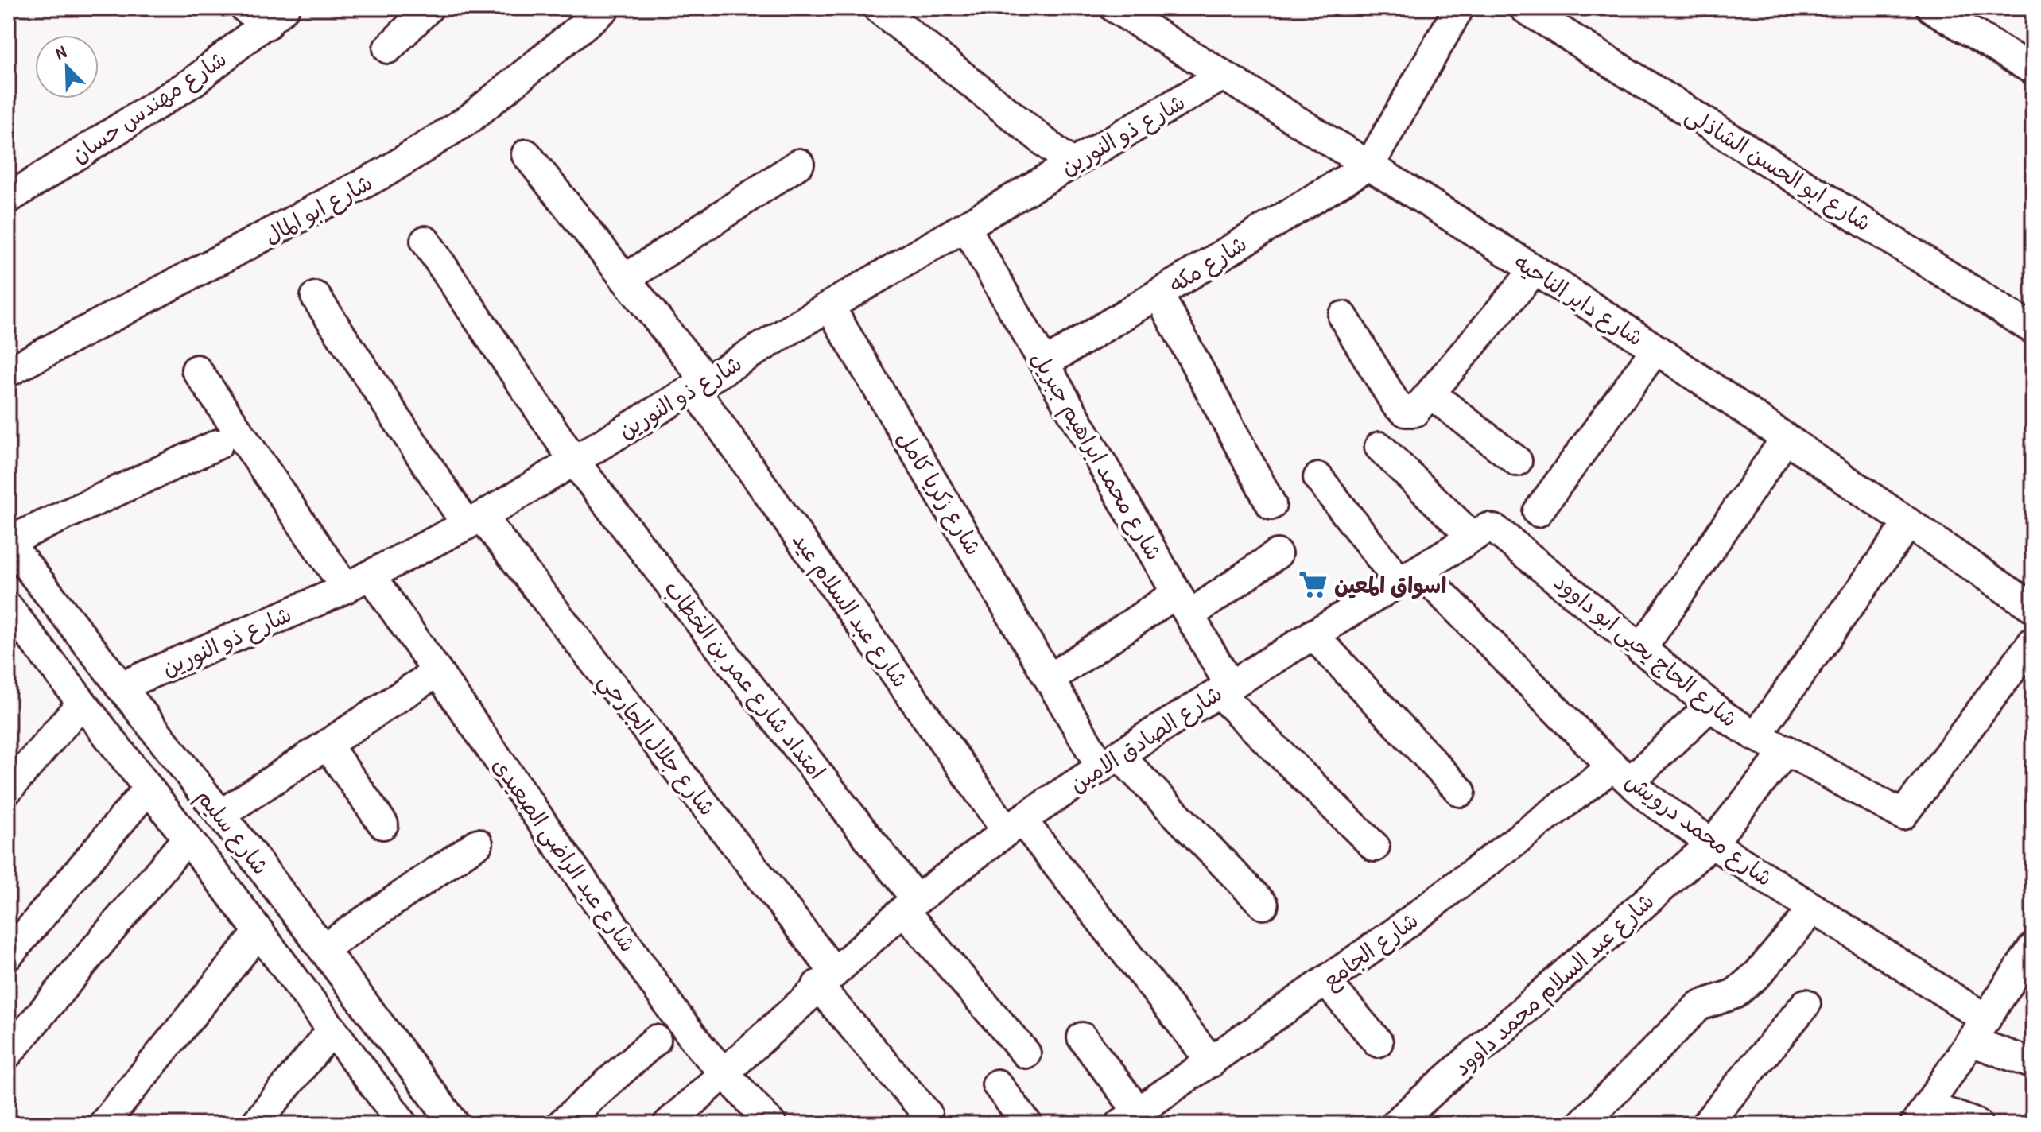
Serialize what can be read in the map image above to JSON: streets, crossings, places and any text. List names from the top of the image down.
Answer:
{
  "streets": {
    "street": [
      "شارع مهندس حسان",
      "شارع ذو النورين",
      "شارع ابو الحسن الشاذلى",
      "شارع ابو المال",
      "شارع مكه",
      "شارع داير الناحيه",
      "شارع محمد ابراهيم جبريل",
      "شارع زكريا كامل",
      "شارع عبد السلام عيد",
      "شارع الحاج يحيى ابو داوود",
      "امتداد شارع عمر بن الخطاب",
      "شارع الصادق الامين",
      "شارع جلال الجارحي",
      "شارع محمد درويش",
      "شارع سليم",
      "شارع عبد الراضى الصعيدى",
      "شارع الجامع",
      "شارع عبد السلام محمد داوود"
    ]
  },
  "crossings": [
    ["شارع ذو النورين", "شارع داير الناحيه"],
    ["شارع ذو النورين", "شارع محمد ابراهيم جبريل"],
    ["شارع ذو النورين", "شارع زكريا كامل"],
    ["شارع ذو النورين", "شارع عبد السلام عيد"],
    ["شارع ذو النورين", "امتداد شارع عمر بن الخطاب"],
    ["شارع ذو النورين", "شارع جلال الجارحي"],
    ["شارع ذو النورين", "شارع سليم"],
    ["شارع ذو النورين", "شارع عبد الراضى الصعيدى"],
    ["شارع مكه", "شارع داير الناحيه"],
    ["شارع مكه", "شارع محمد ابراهيم جبريل"],
    ["شارع محمد ابراهيم جبريل", "شارع الصادق الامين"],
    ["شارع زكريا كامل", "شارع الصادق الامين"],
    ["شارع عبد السلام عيد", "شارع الصادق الامين"],
    ["شارع عبد السلام عيد", "شارع الجامع"],
    ["شارع الحاج يحيى ابو داوود", "شارع الصادق الامين"],
    ["شارع الحاج يحيى ابو داوود", "شارع الجامع"],
    ["شارع الحاج يحيى ابو داوود", "شارع عبد السلام محمد داوود"],
    ["امتداد شارع عمر بن الخطاب", "شارع الصادق الامين"],
    ["شارع الصادق الامين", "شارع جلال الجارحي"],
    ["شارع الصادق الامين", "شارع محمد درويش"],
    ["شارع الصادق الامين", "شارع عبد الراضى الصعيدى"],
    ["شارع محمد درويش", "شارع الجامع"],
    ["شارع محمد درويش", "شارع عبد السلام محمد داوود"]
  ],
  "places": {
    "supermarket": ["اسواق المعين"]
  },
  "north": "top left"
}
